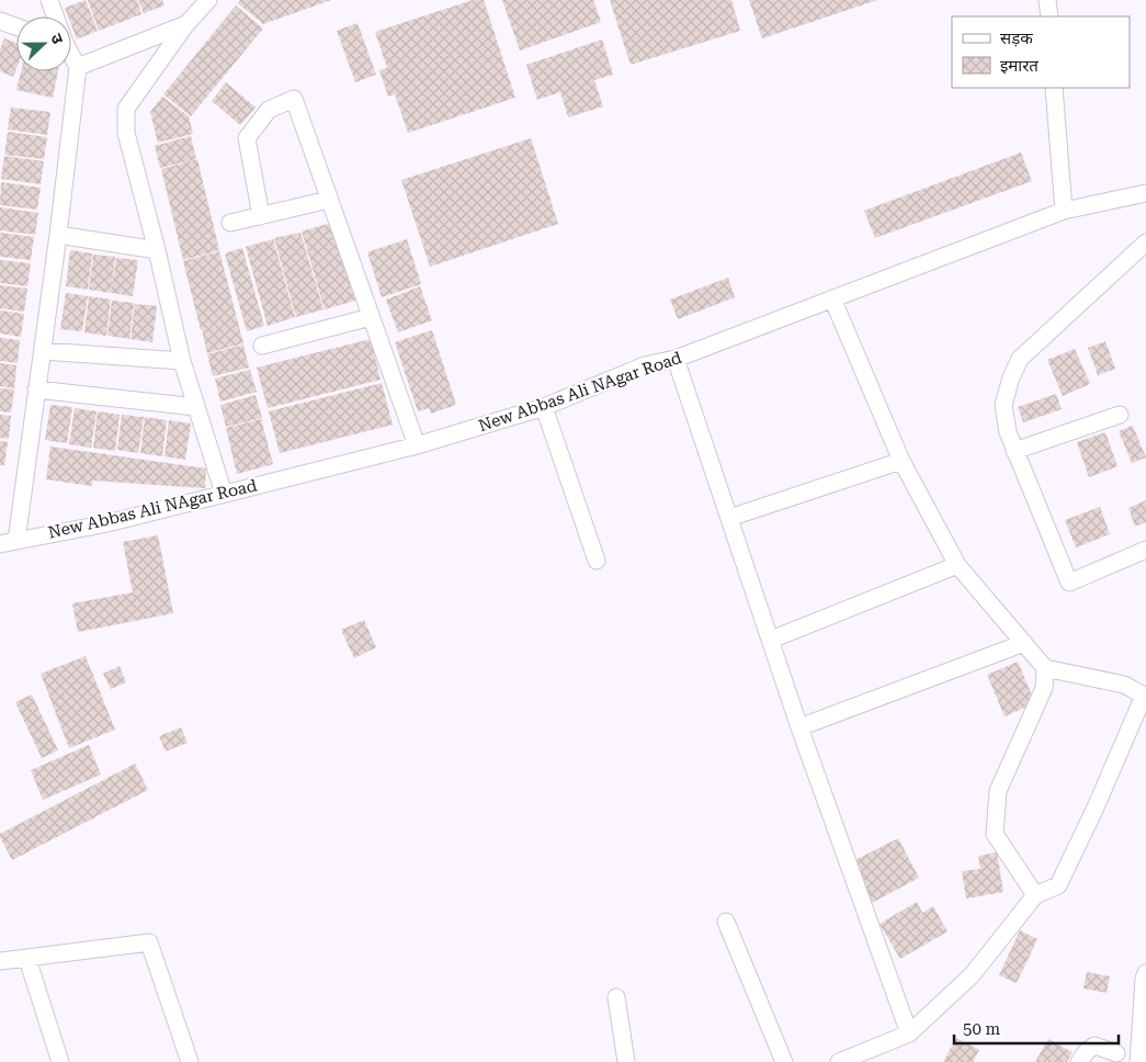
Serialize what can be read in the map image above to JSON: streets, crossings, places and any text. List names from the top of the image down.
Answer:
{
  "streets": {
    "street": ["New Abbas Ali NAgar Road"]
  },
  "legend": ["सड़क", "इमारत"],
  "scale_bar": "50 m",
  "north": "right"
}
